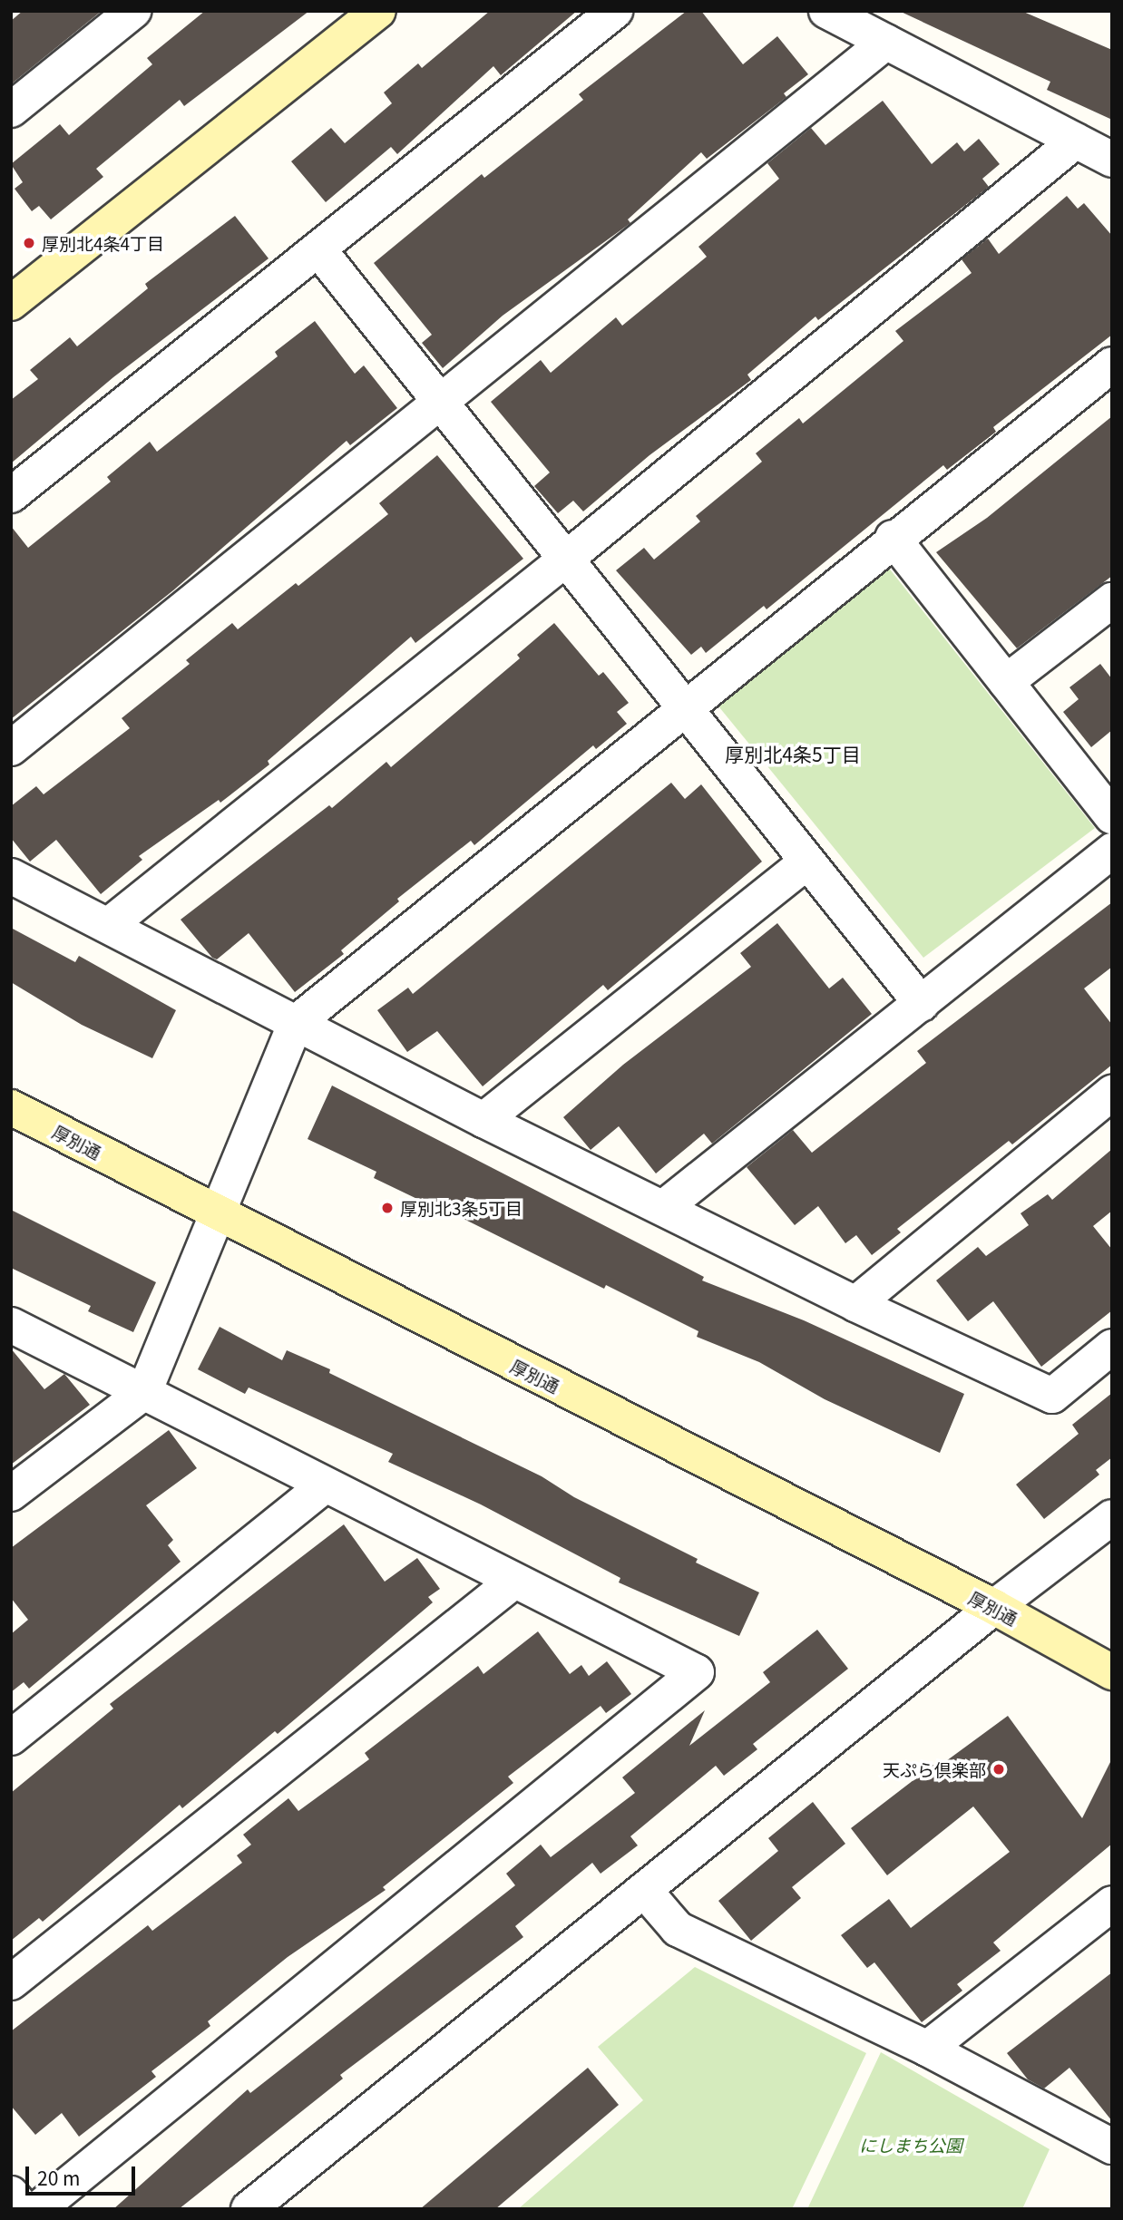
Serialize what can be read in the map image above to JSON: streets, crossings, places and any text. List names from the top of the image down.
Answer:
{
  "streets": {
    "main road": ["厚別通"]
  },
  "districts": ["厚別北4条5丁目"],
  "parks": ["にしまち公園"],
  "places": ["厚別北4条4丁目", "厚別北3条5丁目", "天ぷら倶楽部"],
  "scale_bar": "20 m"
}
